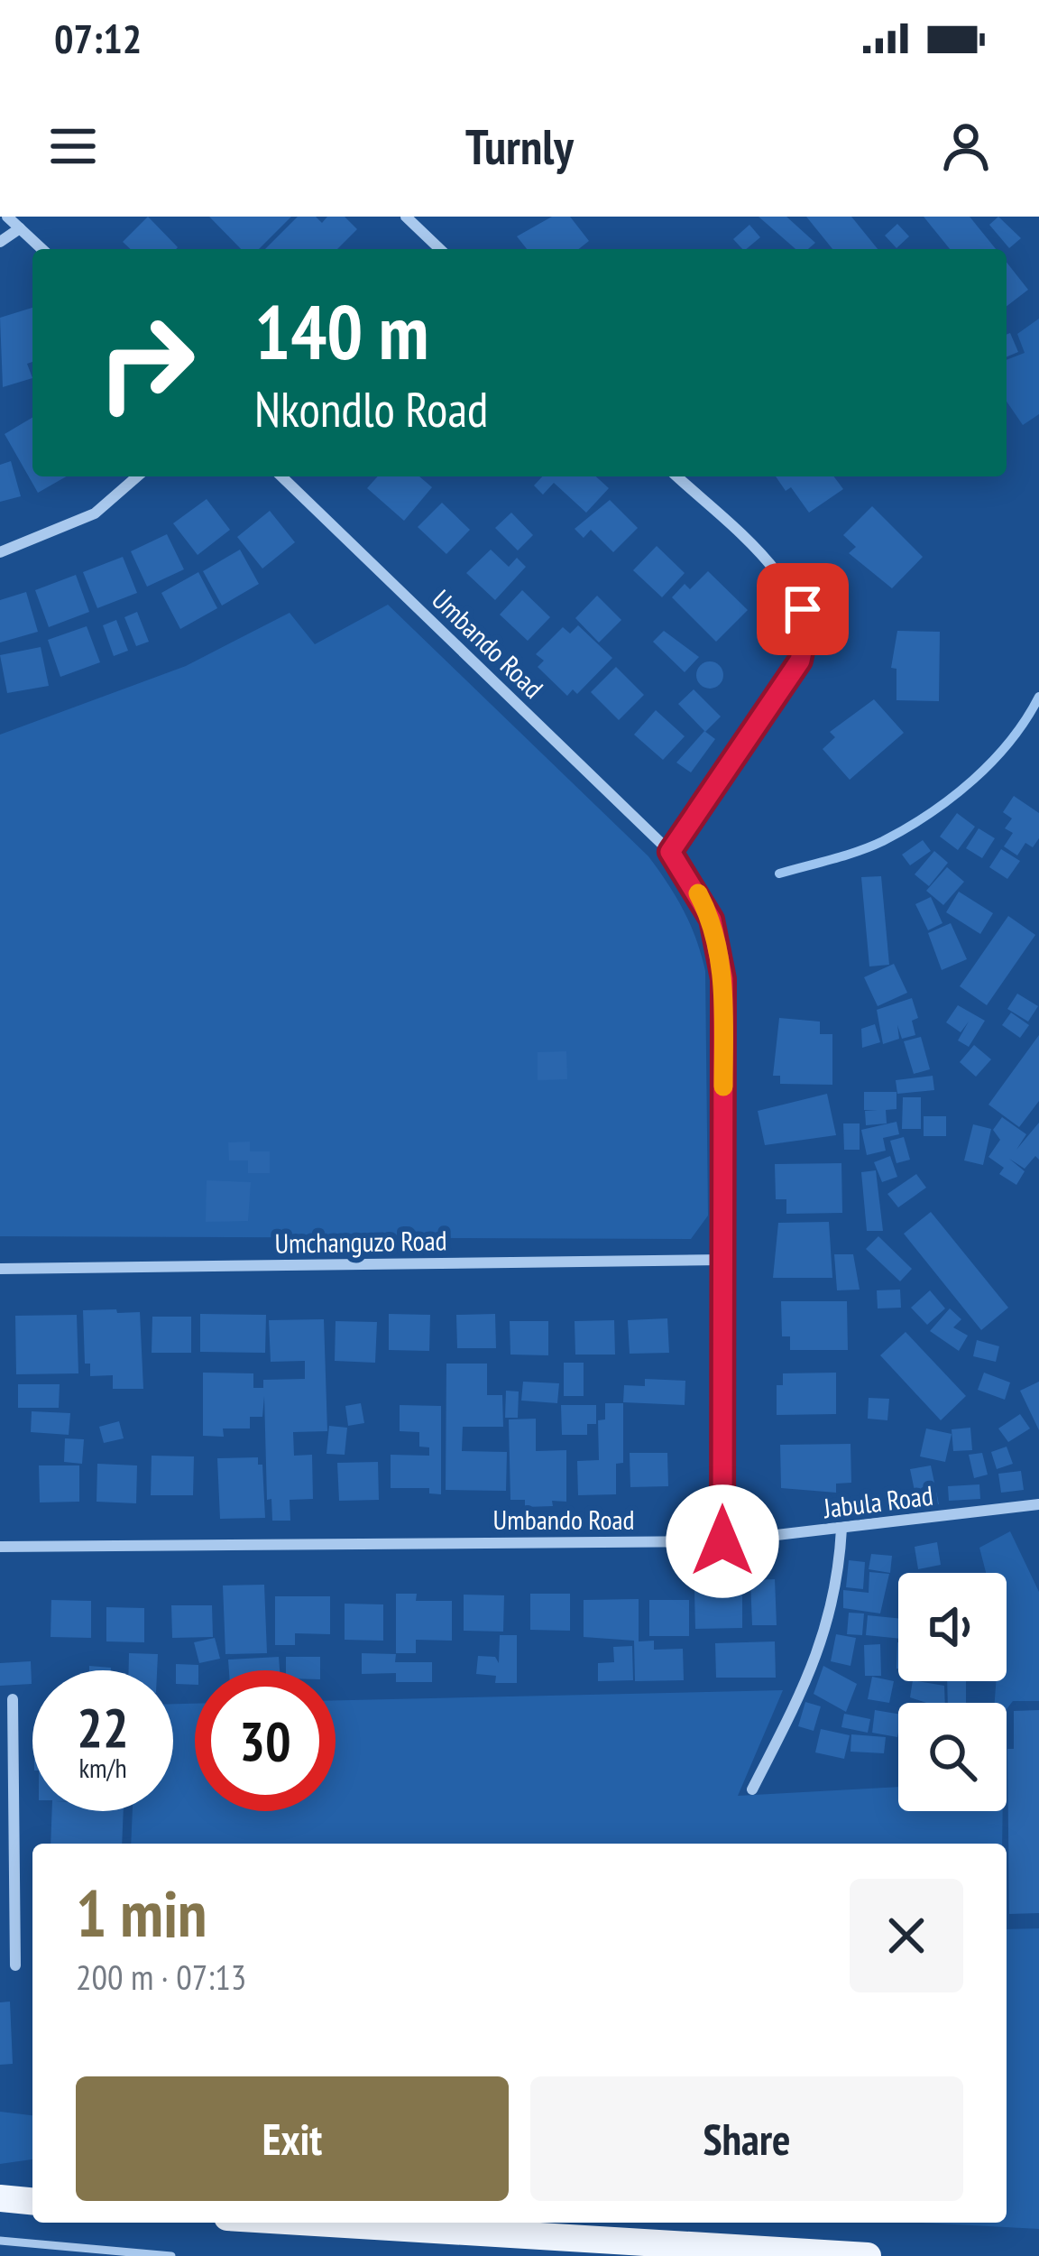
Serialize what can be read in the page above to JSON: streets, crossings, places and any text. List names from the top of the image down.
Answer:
{
  "streets": {
    "street": ["Umbando Road", "Umchanguzo Road", "Jabula Road"]
  },
  "crossings": [
    ["Umbando Road", "Umchanguzo Road"],
    ["Umbando Road", "Jabula Road"]
  ],
  "page": {
    "status": "07:12",
    "header": "Turnly",
    "turn": ["140 m", "Nkondlo Road"],
    "speed": "22 km/h",
    "limit": "30",
    "heading": ["1 min", "200 m · 07:13"],
    "buttons": ["Exit", "Share"]
  }
}
